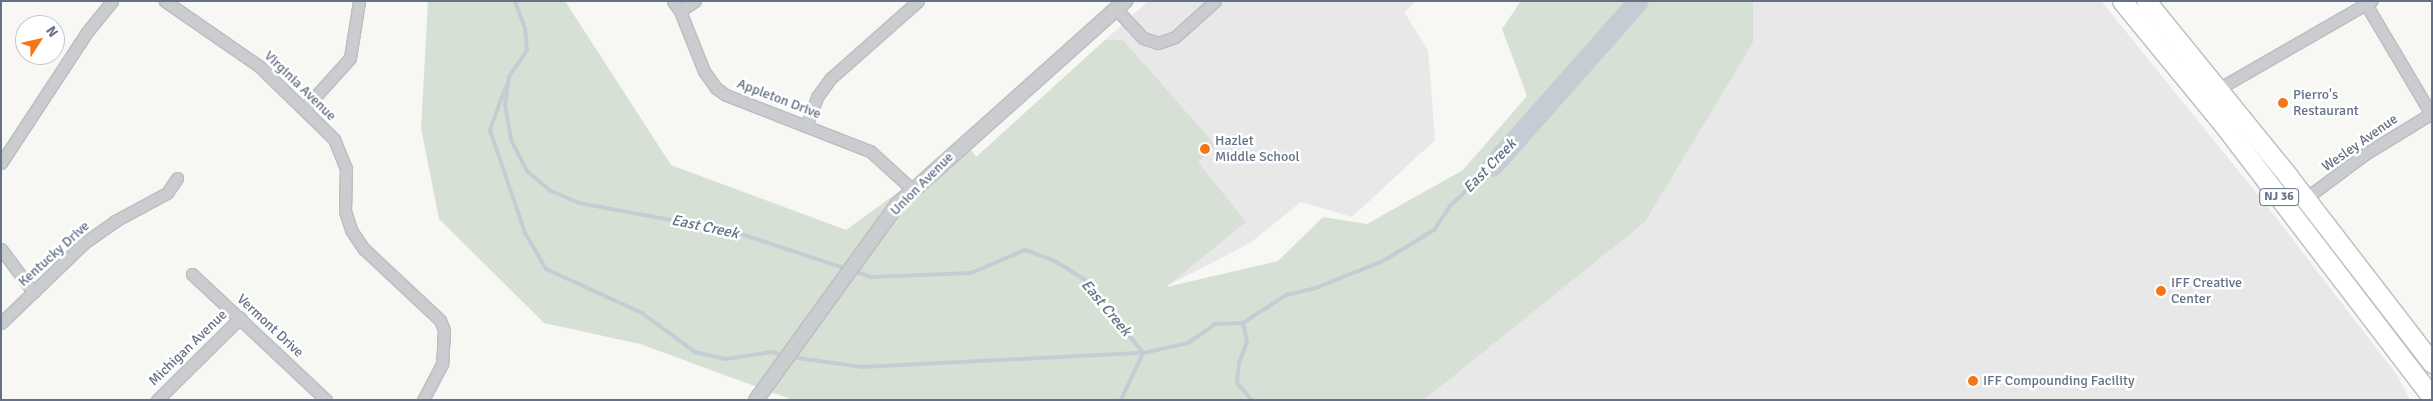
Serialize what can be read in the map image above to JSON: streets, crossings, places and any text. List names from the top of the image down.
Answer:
{
  "streets": {
    "highway": ["NJ 36"],
    "street": [
      "Virginia Avenue",
      "Appleton Drive",
      "Wesley Avenue",
      "Union Avenue",
      "Kentucky Drive",
      "Vermont Drive",
      "Michigan Avenue"
    ]
  },
  "crossings": [
    ["Appleton Drive", "Union Avenue"],
    ["Wesley Avenue", "NJ 36"],
    ["Vermont Drive", "Michigan Avenue"]
  ],
  "water": ["East Creek"],
  "places": [
    "Pierro's Restaurant",
    "Hazlet Middle School",
    "IFF Creative Center",
    "IFF Compounding Facility"
  ],
  "north": "top right"
}
